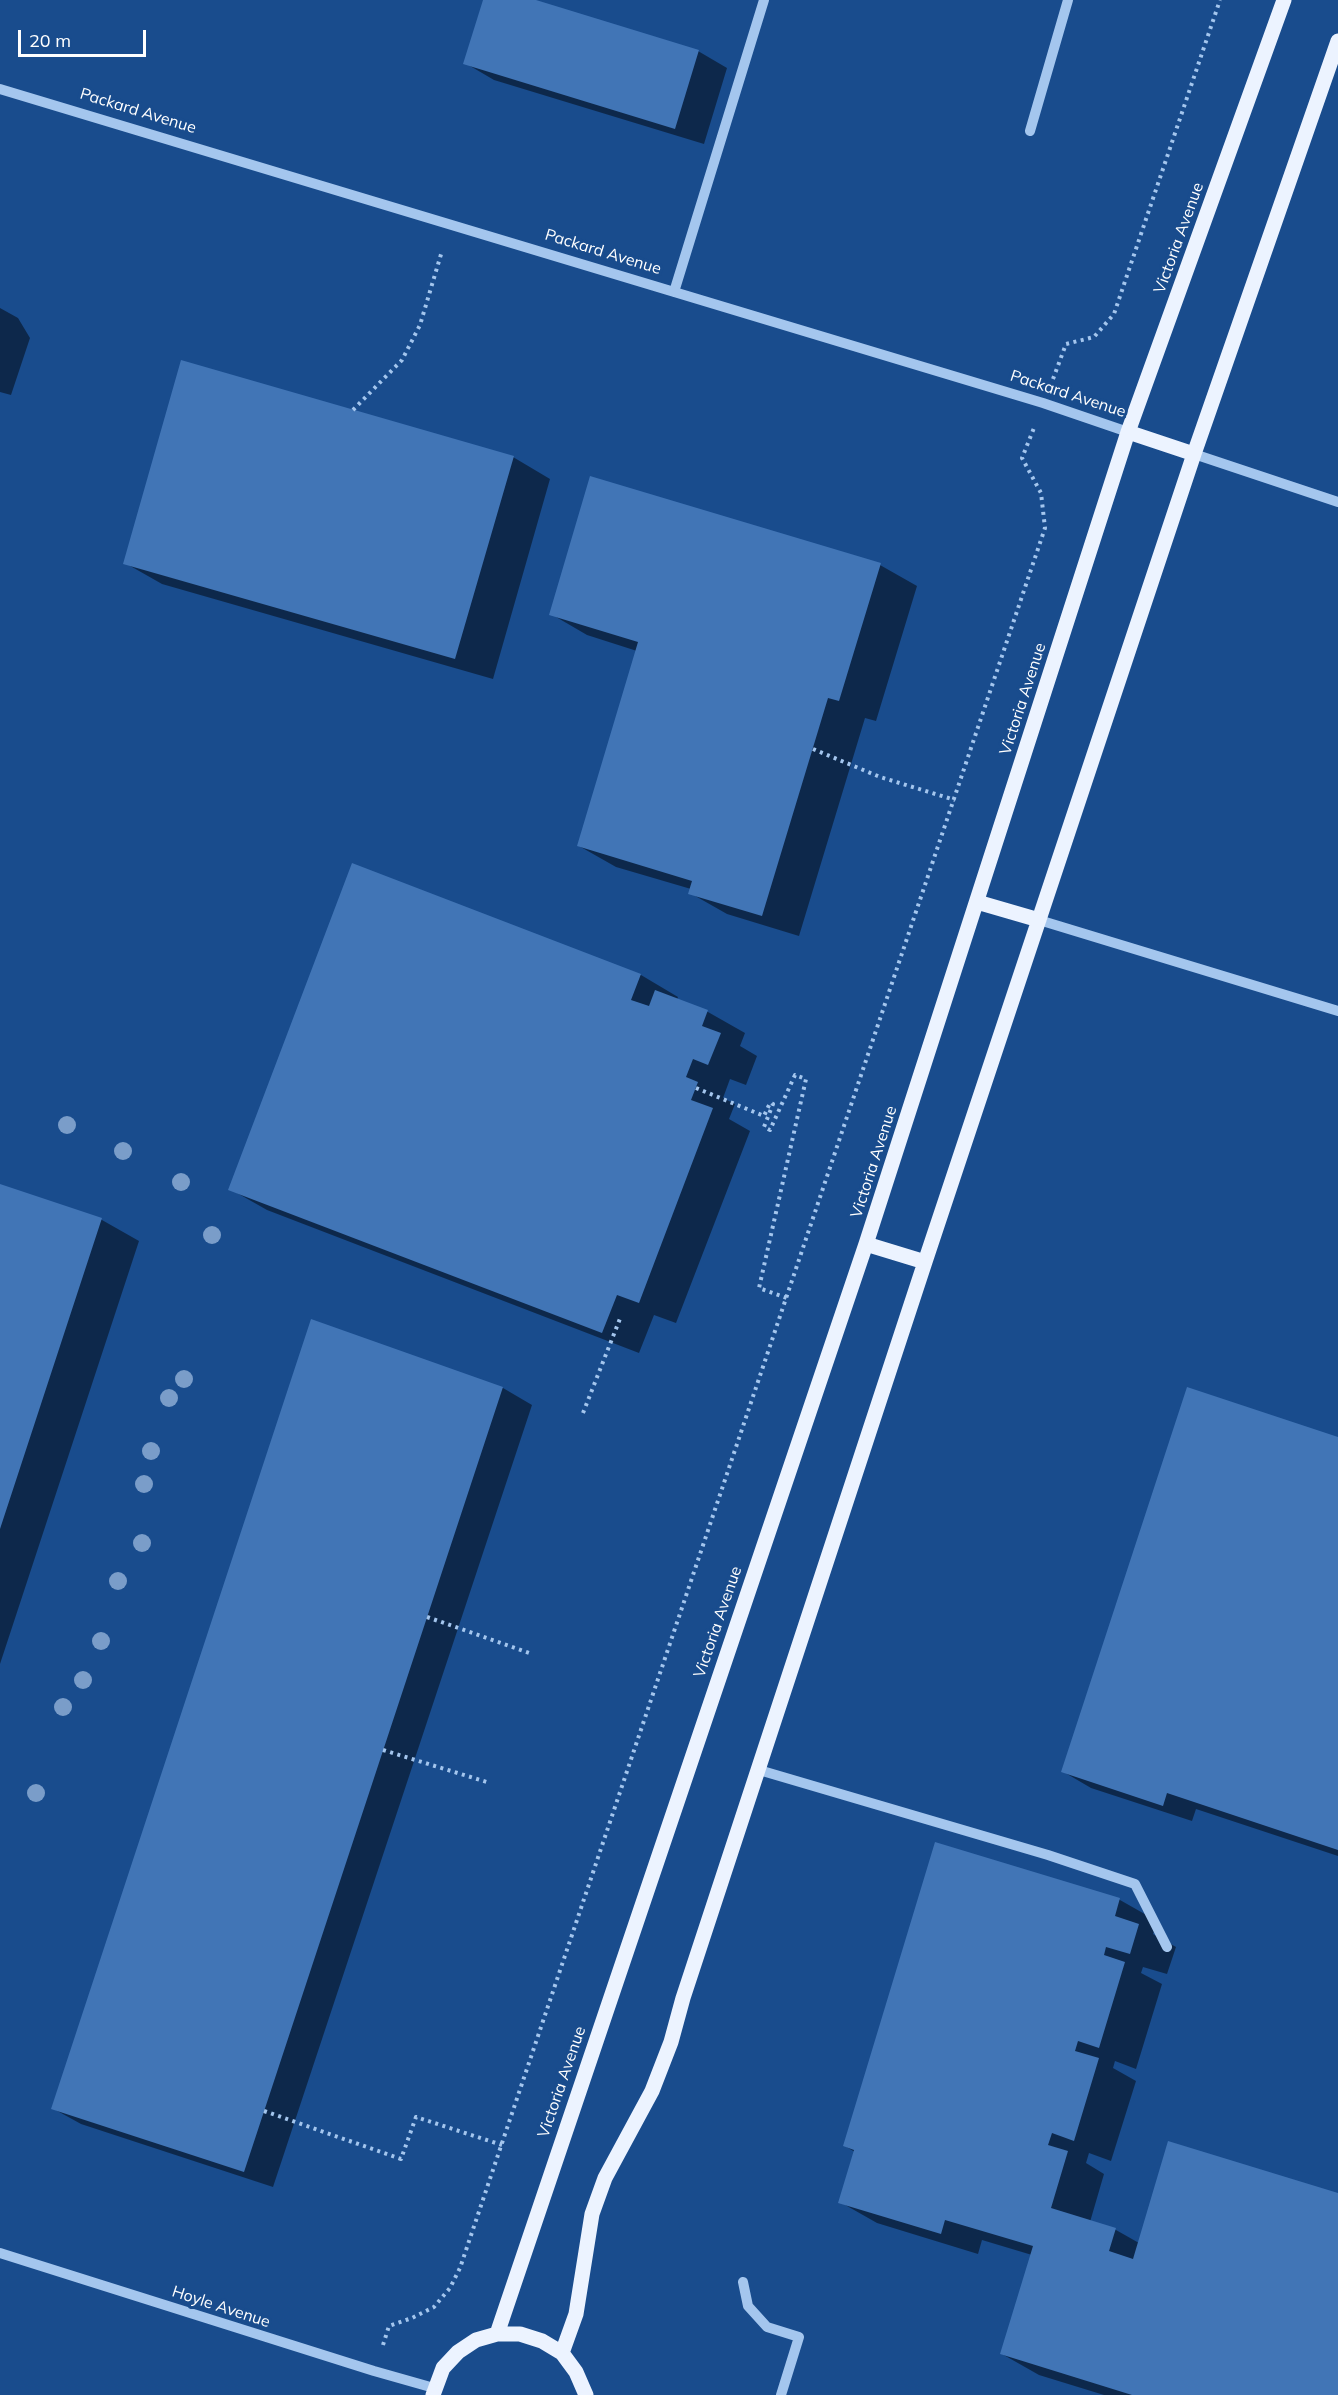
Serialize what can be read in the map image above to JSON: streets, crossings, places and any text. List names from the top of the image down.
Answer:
{
  "streets": {
    "main road": ["Packard Avenue", "Victoria Avenue"],
    "street": ["Hoyle Avenue"]
  },
  "crossings": [
    ["Packard Avenue", "Victoria Avenue"]
  ],
  "scale_bar": "20 m"
}
